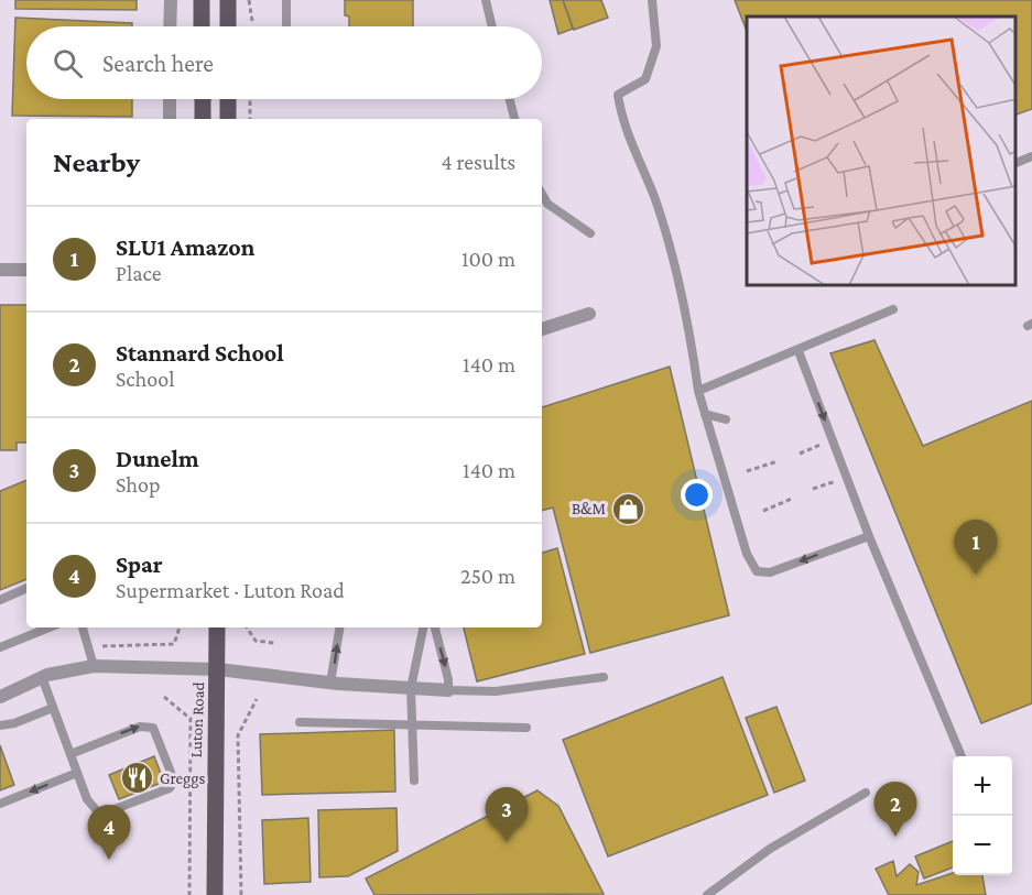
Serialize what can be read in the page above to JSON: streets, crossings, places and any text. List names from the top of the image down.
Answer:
{
  "streets": {
    "main road": ["Luton Road"]
  },
  "places": {
    "shop": ["B&M"],
    "restaurant": ["Greggs"]
  },
  "page": {
    "search": "Search here",
    "heading": ["Nearby", "4 results"],
    "list": [
      {
        "mark": "1",
        "name": "SLU1 Amazon",
        "note": "Place",
        "value": "100 m"
      },
      {
        "mark": "2",
        "name": "Stannard School",
        "note": "School",
        "value": "140 m"
      },
      {
        "mark": "3",
        "name": "Dunelm",
        "note": "Shop",
        "value": "140 m"
      },
      {
        "mark": "4",
        "name": "Spar",
        "note": "Supermarket · Luton Road",
        "value": "250 m"
      }
    ],
    "pins": [
      "1",
      "2",
      "3",
      "4"
    ],
    "map_buttons": ["+", "−"]
  }
}
